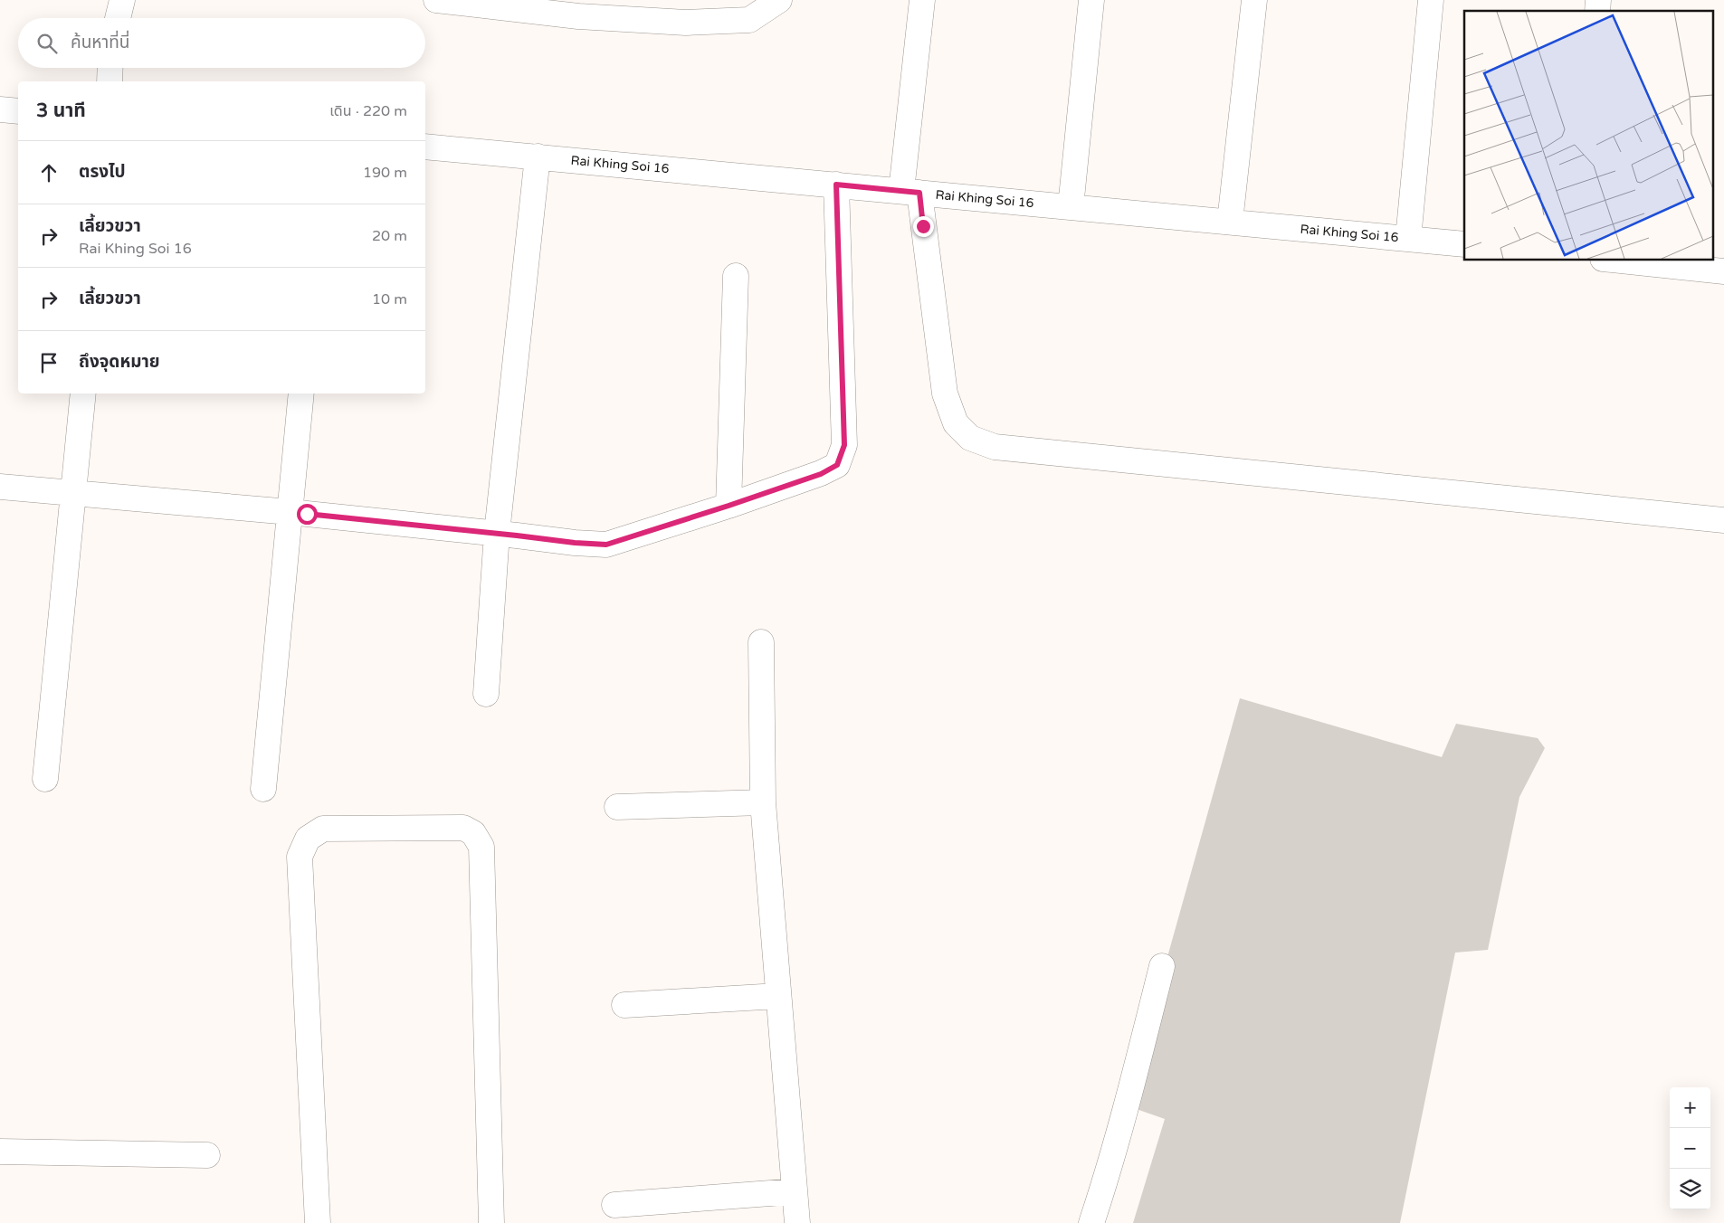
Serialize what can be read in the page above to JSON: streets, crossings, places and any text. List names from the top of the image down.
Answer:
{
  "streets": {
    "street": ["Rai Khing Soi 16"]
  },
  "page": {
    "search": "ค้นหาที่นี่",
    "heading": ["3 นาที", "เดิน · 220 m"],
    "list": [
      ["ตรงไป", "190 m"],
      ["เลี้ยวขวา", "Rai Khing Soi 16", "20 m"],
      ["เลี้ยวขวา", "10 m"],
      "ถึงจุดหมาย"
    ],
    "map_buttons": ["+", "−"]
  }
}
